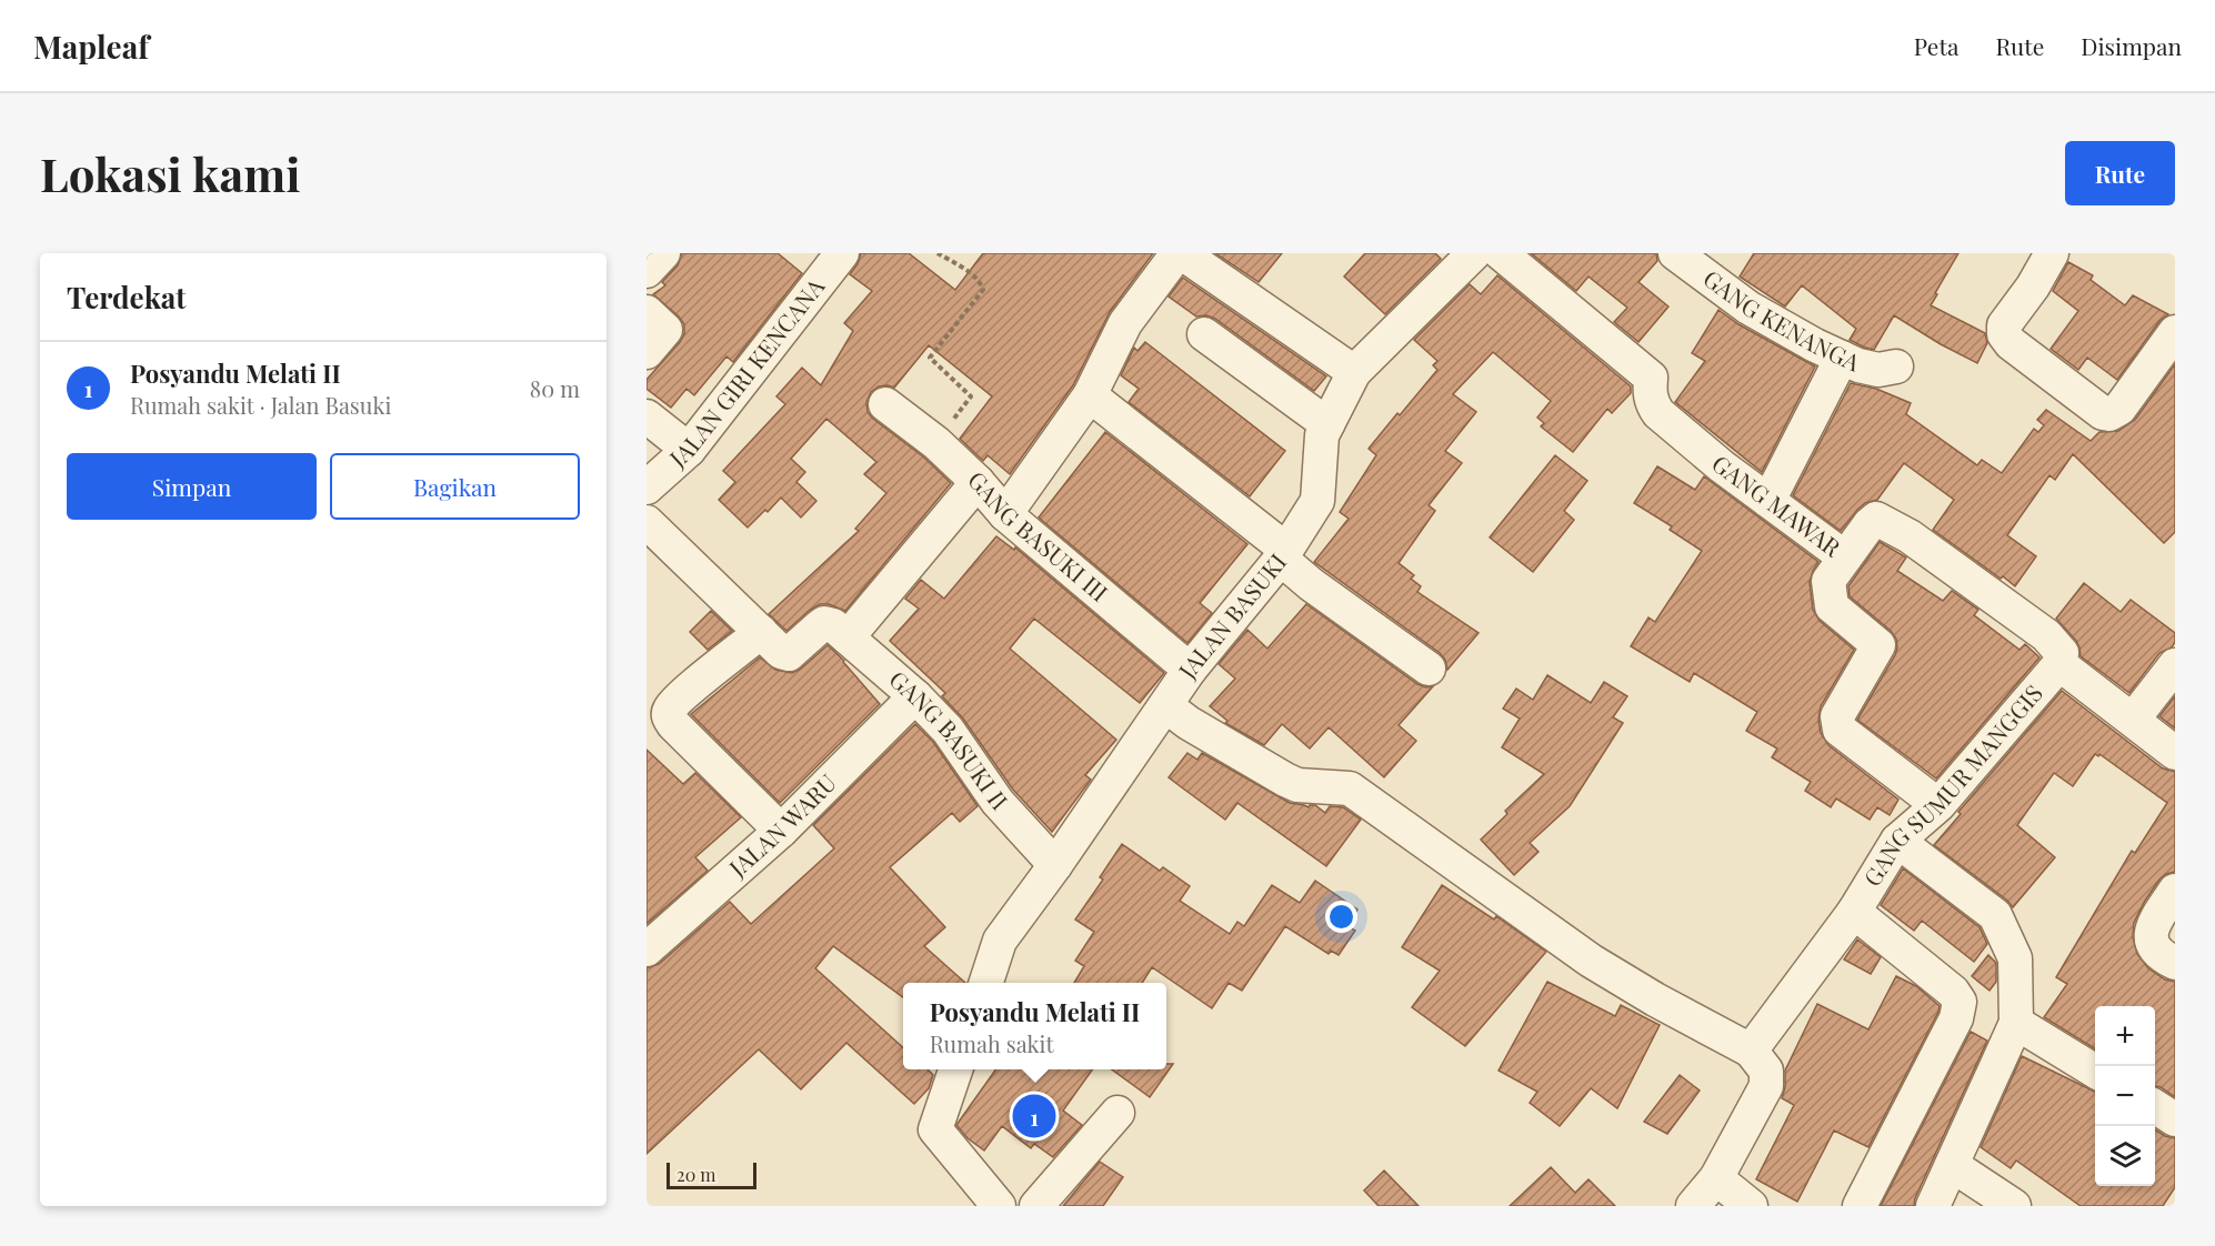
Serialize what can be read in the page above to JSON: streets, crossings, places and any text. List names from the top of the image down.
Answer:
{
  "streets": {
    "street": [
      "GANG KENANGA",
      "JALAN GIRI KENCANA",
      "GANG MAWAR",
      "GANG BASUKI III",
      "JALAN BASUKI",
      "GANG BASUKI II",
      "GANG SUMUR MANGGIS",
      "JALAN WARU"
    ]
  },
  "crossings": [
    ["GANG MAWAR", "GANG SUMUR MANGGIS"],
    ["GANG BASUKI III", "JALAN BASUKI"],
    ["JALAN BASUKI", "GANG BASUKI II"],
    ["GANG BASUKI II", "JALAN WARU"]
  ],
  "scale_bar": "20 m",
  "page": {
    "header": "Mapleaf",
    "nav": ["Peta", "Rute", "Disimpan"],
    "buttons": [
      "Rute",
      ["Simpan", "Bagikan"]
    ],
    "title": "Lokasi kami",
    "heading": "Terdekat",
    "list": [
      {
        "mark": "1",
        "name": "Posyandu Melati II",
        "note": "Rumah sakit · Jalan Basuki",
        "value": "80 m"
      }
    ],
    "popup": ["Posyandu Melati II", "Rumah sakit"],
    "map_buttons": ["+", "−"],
    "pins": "1",
    "scale": "20 m"
  }
}
